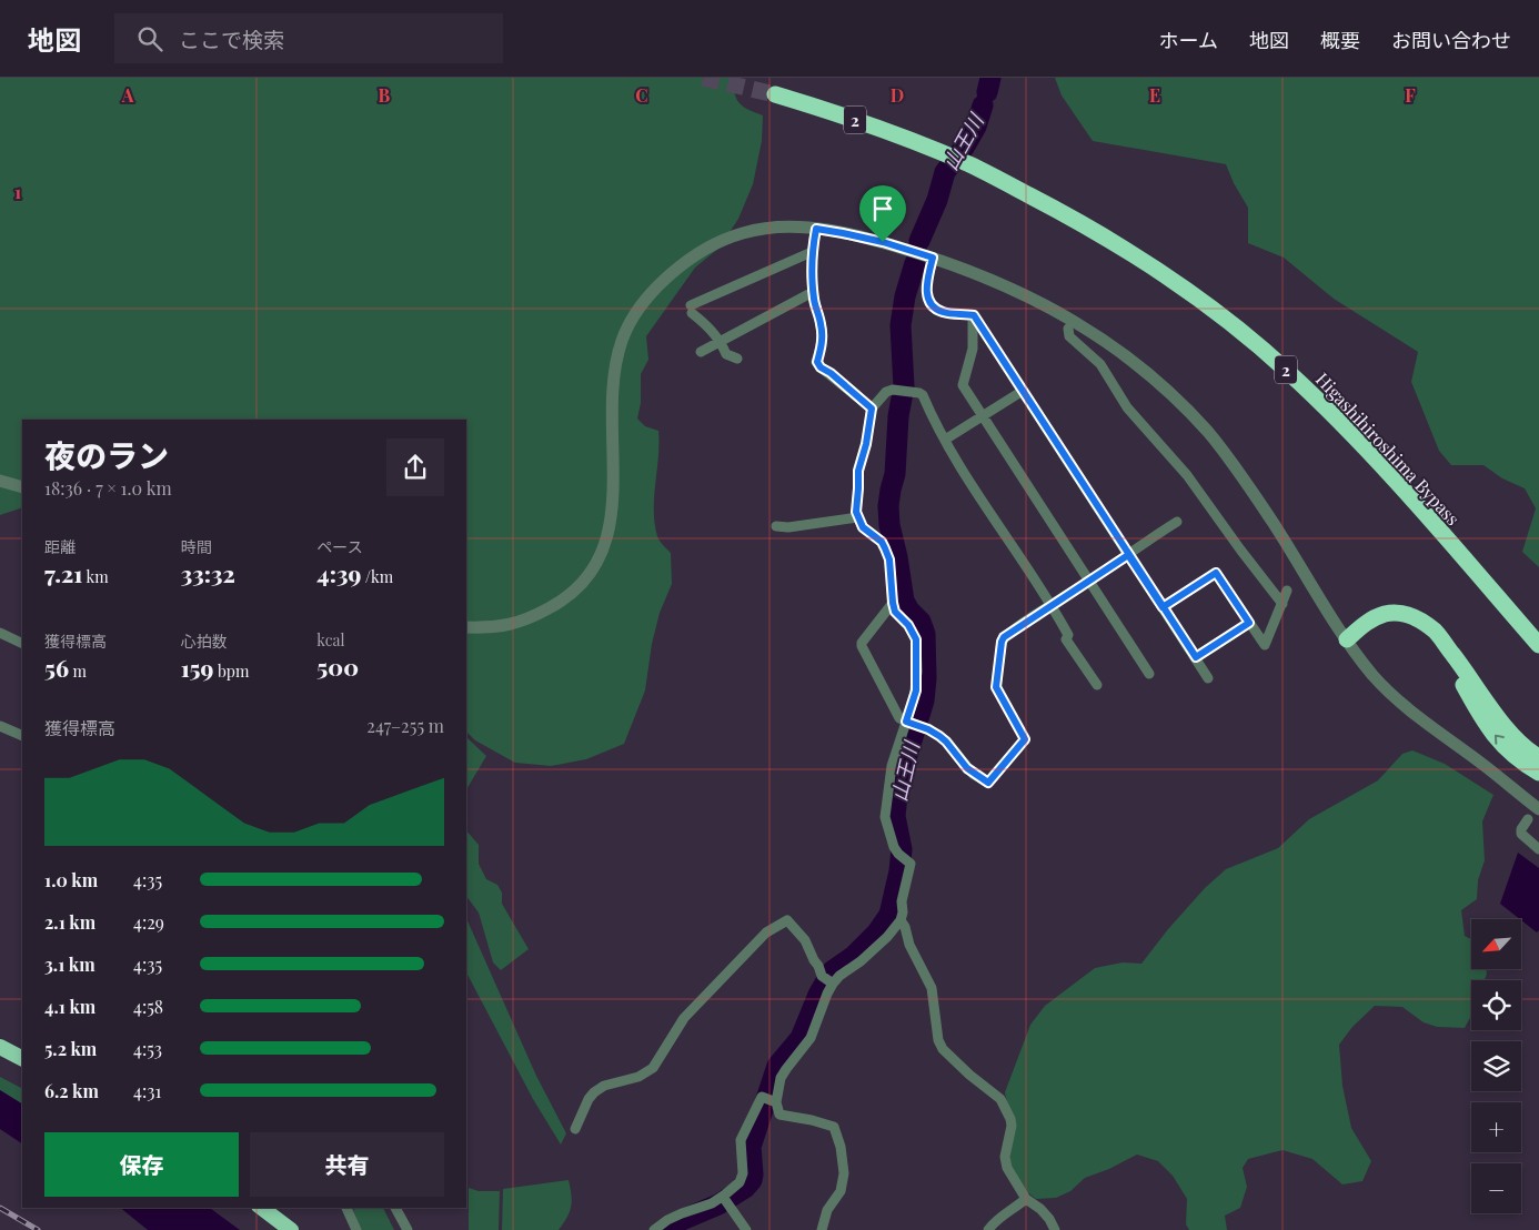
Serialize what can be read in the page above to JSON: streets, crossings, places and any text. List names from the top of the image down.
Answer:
{
  "streets": {
    "highway": ["2", "Higashihiroshima Bypass"]
  },
  "water": ["山王川"],
  "north": "bottom left",
  "page": {
    "header": "地図",
    "search": "ここで検索",
    "nav": [
      "ホーム",
      "地図",
      "概要",
      "お問い合わせ"
    ],
    "heading": ["夜のラン", "18:36 · 7 × 1.0 km"],
    "stats": [
      ["距離", "7.21 km"],
      ["時間", "33:32"],
      ["ペース", "4:39 /km"],
      ["獲得標高", "56 m"],
      ["心拍数", "159 bpm"],
      ["kcal", "500"]
    ],
    "chart": ["獲得標高", "247–255 m"],
    "list": [
      {
        "name": "1.0 km",
        "note": "4:35"
      },
      {
        "name": "2.1 km",
        "note": "4:29"
      },
      {
        "name": "3.1 km",
        "note": "4:35"
      },
      {
        "name": "4.1 km",
        "note": "4:58"
      },
      {
        "name": "5.2 km",
        "note": "4:53"
      },
      {
        "name": "6.2 km",
        "note": "4:31"
      }
    ],
    "map_buttons": ["+", "−"],
    "buttons": ["保存", "共有"]
  },
  "grid": {
    "columns": [
      "A",
      "B",
      "C",
      "D",
      "E",
      "F"
    ],
    "rows": ["1"]
  }
}
